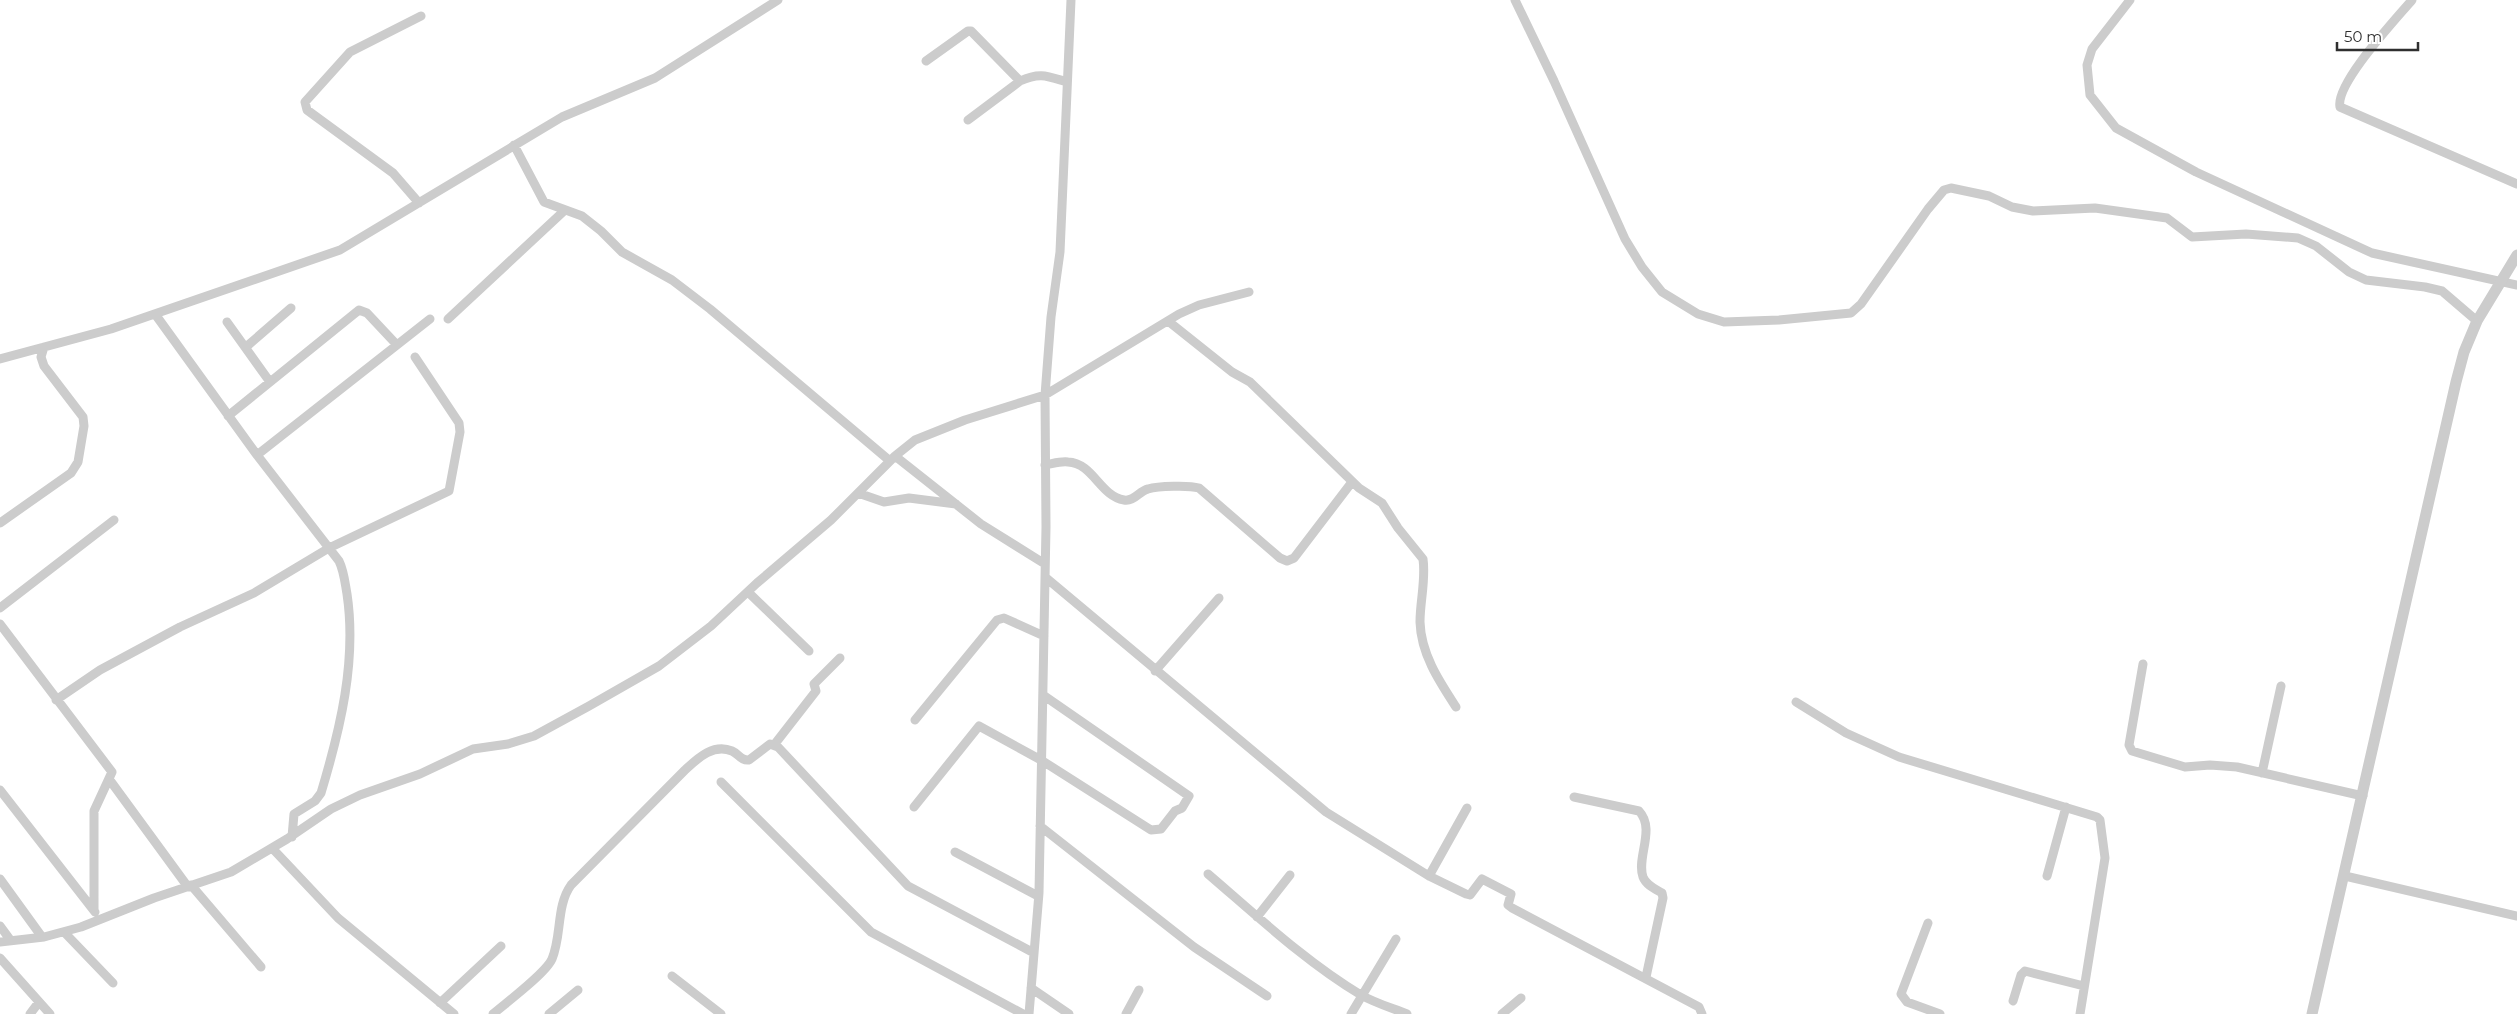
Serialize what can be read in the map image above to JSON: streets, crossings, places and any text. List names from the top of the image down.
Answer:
{
  "scale_bar": "50 m"
}
